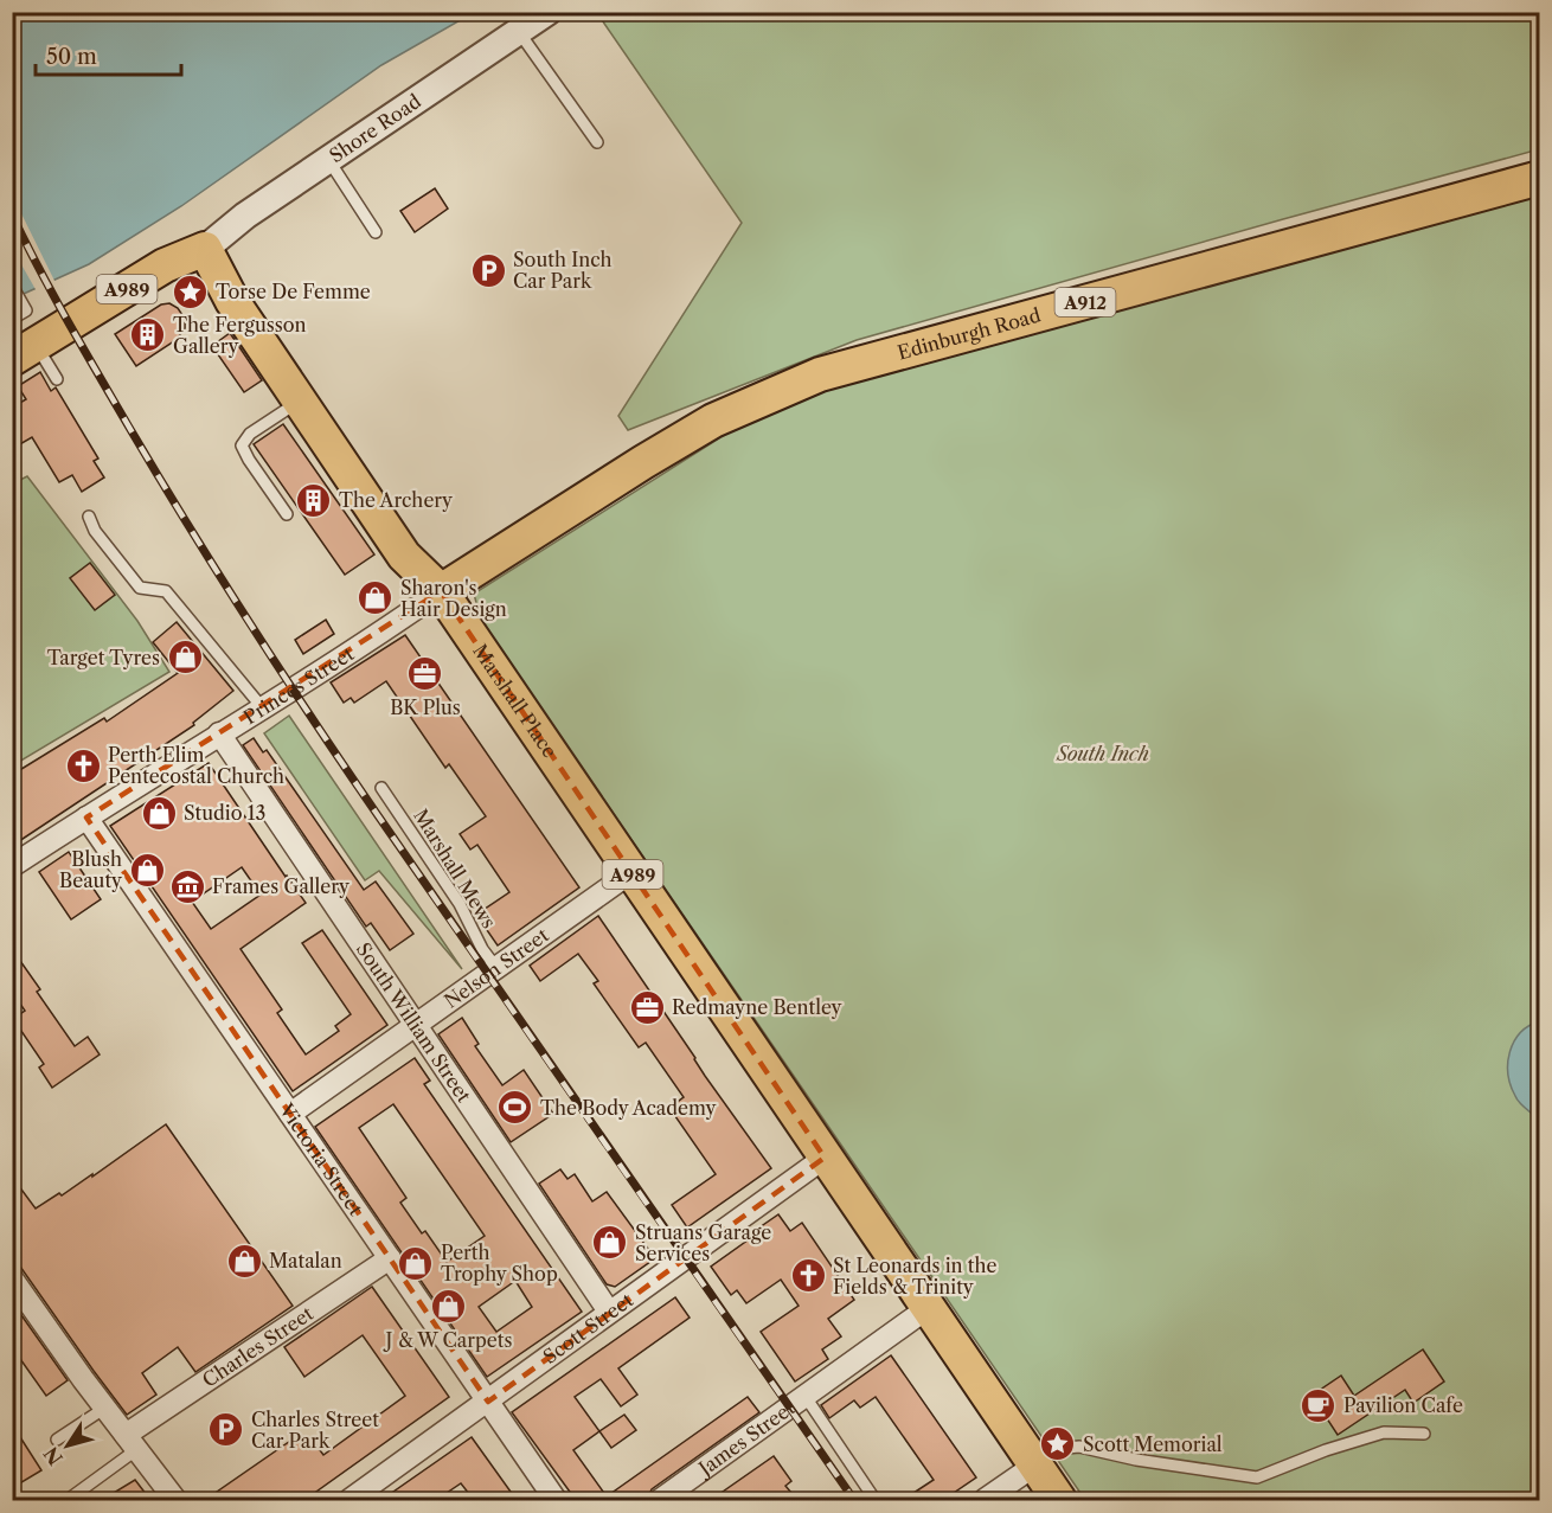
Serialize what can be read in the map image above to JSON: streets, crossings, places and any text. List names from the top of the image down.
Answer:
{
  "streets": {
    "main road": [
      "A989",
      "A912",
      "Edinburgh Road",
      "Marshall Place"
    ],
    "street": [
      "Shore Road",
      "Princes Street",
      "Nelson Street",
      "South William Street",
      "Victoria Street",
      "Scott Street",
      "Charles Street",
      "James Street"
    ],
    "lane": ["Marshall Mews"]
  },
  "crossings": [
    ["Shore Road", "A989"],
    ["Shore Road", "Marshall Place"],
    ["A989", "Marshall Place"],
    ["A989", "Scott Street"],
    ["A989", "James Street"],
    ["Edinburgh Road", "Princes Street"],
    ["Edinburgh Road", "Marshall Place"],
    ["Princes Street", "Marshall Place"],
    ["Princes Street", "South William Street"],
    ["Princes Street", "Victoria Street"],
    ["Marshall Place", "Nelson Street"],
    ["Marshall Place", "Scott Street"],
    ["Marshall Mews", "Nelson Street"],
    ["Nelson Street", "South William Street"],
    ["Nelson Street", "Victoria Street"],
    ["South William Street", "Scott Street"],
    ["Victoria Street", "Scott Street"],
    ["Victoria Street", "Charles Street"]
  ],
  "parks": ["South Inch"],
  "places": {
    "parking": ["South Inch Car Park", "Charles Street Car Park"],
    "place": ["Torse De Femme", "Scott Memorial"],
    "building": ["The Fergusson Gallery", "The Archery"],
    "shop": [
      "Sharon's Hair Design",
      "Target Tyres",
      "Studio 13",
      "Blush Beauty",
      "Struans Garage Services",
      "Matalan",
      "Perth Trophy Shop",
      "J & W Carpets"
    ],
    "office": ["BK Plus", "Redmayne Bentley"],
    "church": ["Perth Elim Pentecostal Church", "St Leonards in the Fields & Trinity"],
    "museum": ["Frames Gallery"],
    "sports": ["The Body Academy"],
    "cafe": ["Pavilion Cafe"]
  },
  "scale_bar": "50 m",
  "north": "bottom left"
}
